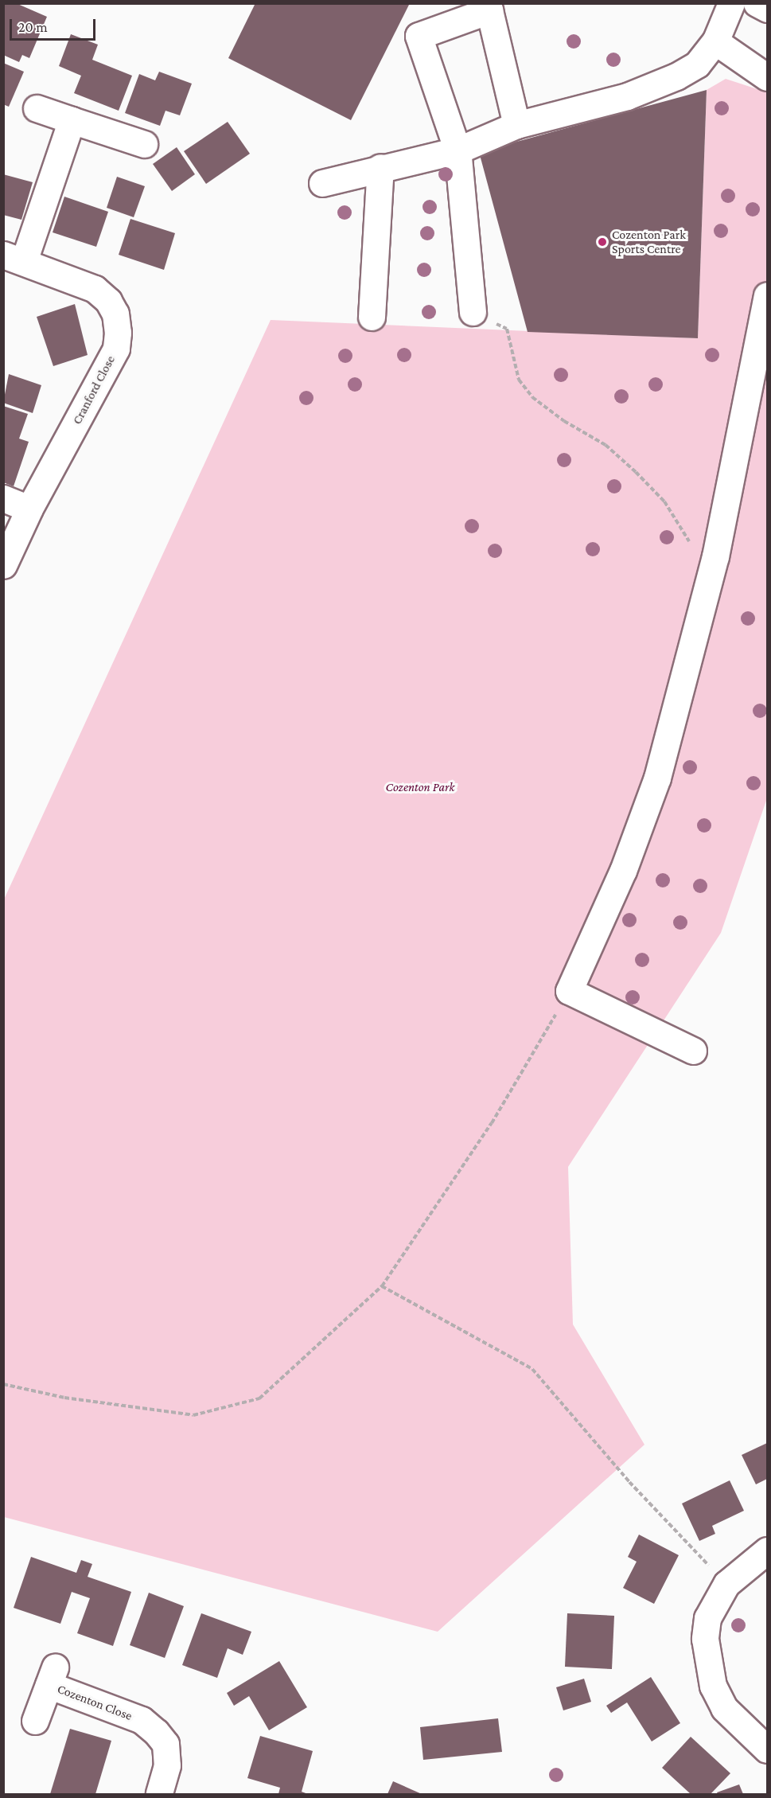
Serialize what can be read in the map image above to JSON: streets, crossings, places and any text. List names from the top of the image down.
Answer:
{
  "streets": {
    "street": ["Cranford Close", "Cozenton Close"]
  },
  "parks": ["Cozenton Park"],
  "places": ["Cozenton Park Sports Centre"],
  "scale_bar": "20 m"
}
